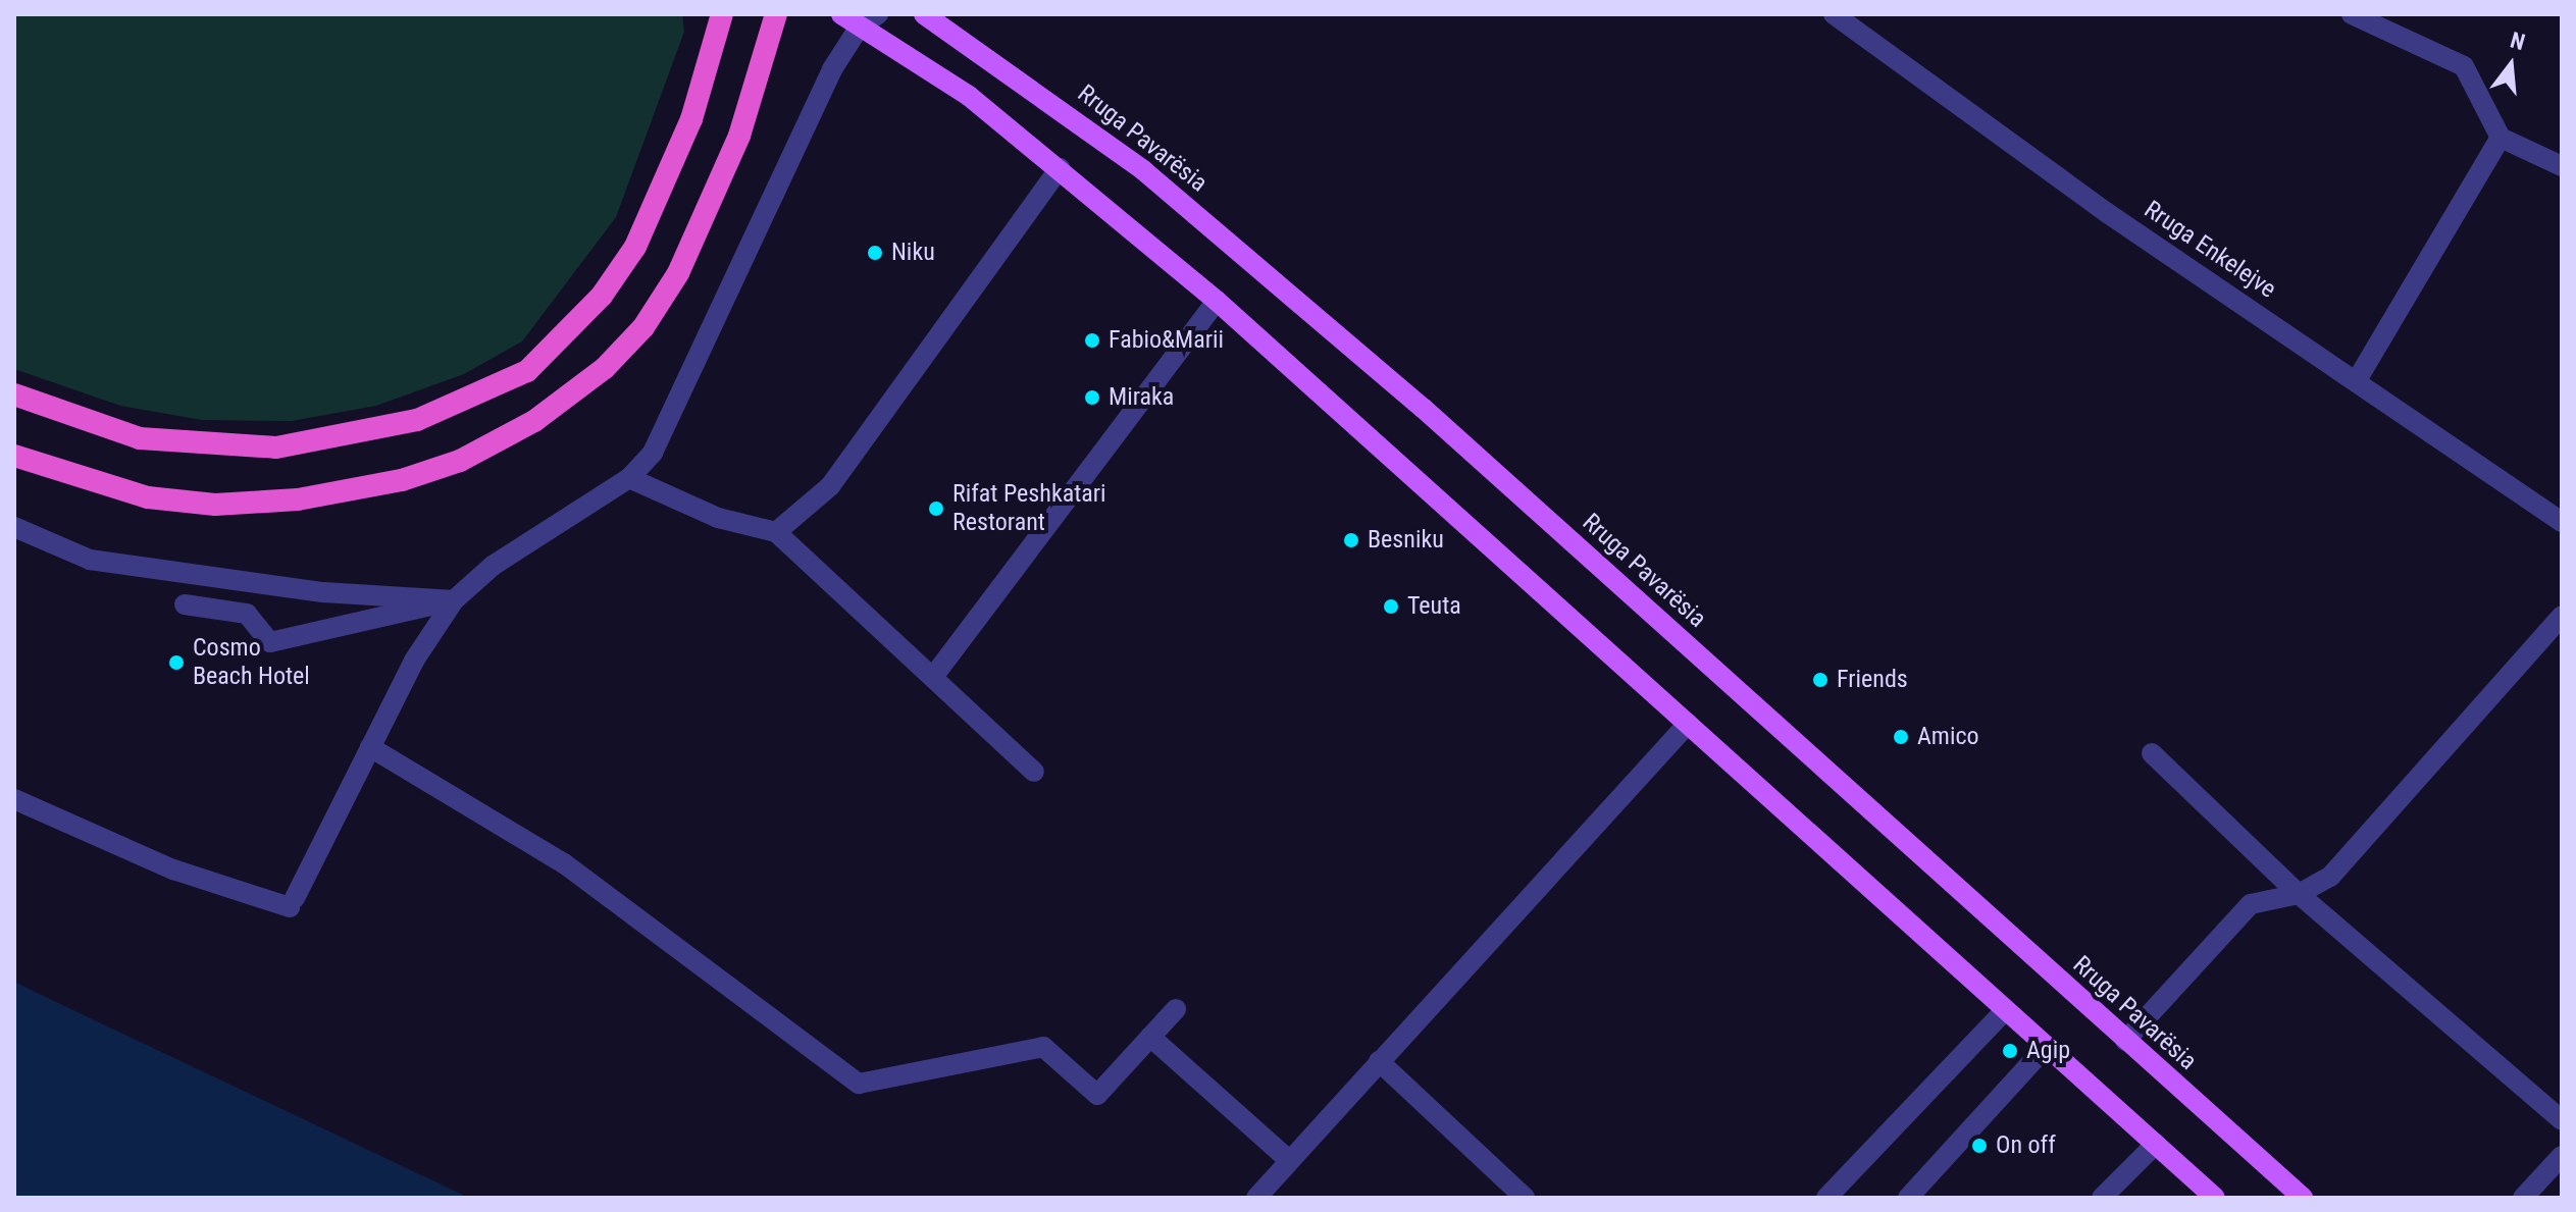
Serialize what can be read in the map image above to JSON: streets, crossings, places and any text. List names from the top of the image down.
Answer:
{
  "streets": {
    "main road": ["Rruga Pavarësia"],
    "street": ["Rruga Enkelejve"]
  },
  "places": [
    "Niku",
    "Fabio&Marii",
    "Miraka",
    "Rifat Peshkatari Restorant",
    "Besniku",
    "Teuta",
    "Cosmo Beach Hotel",
    "Friends",
    "Amico",
    "Agip",
    "On off"
  ],
  "north": "top"
}
